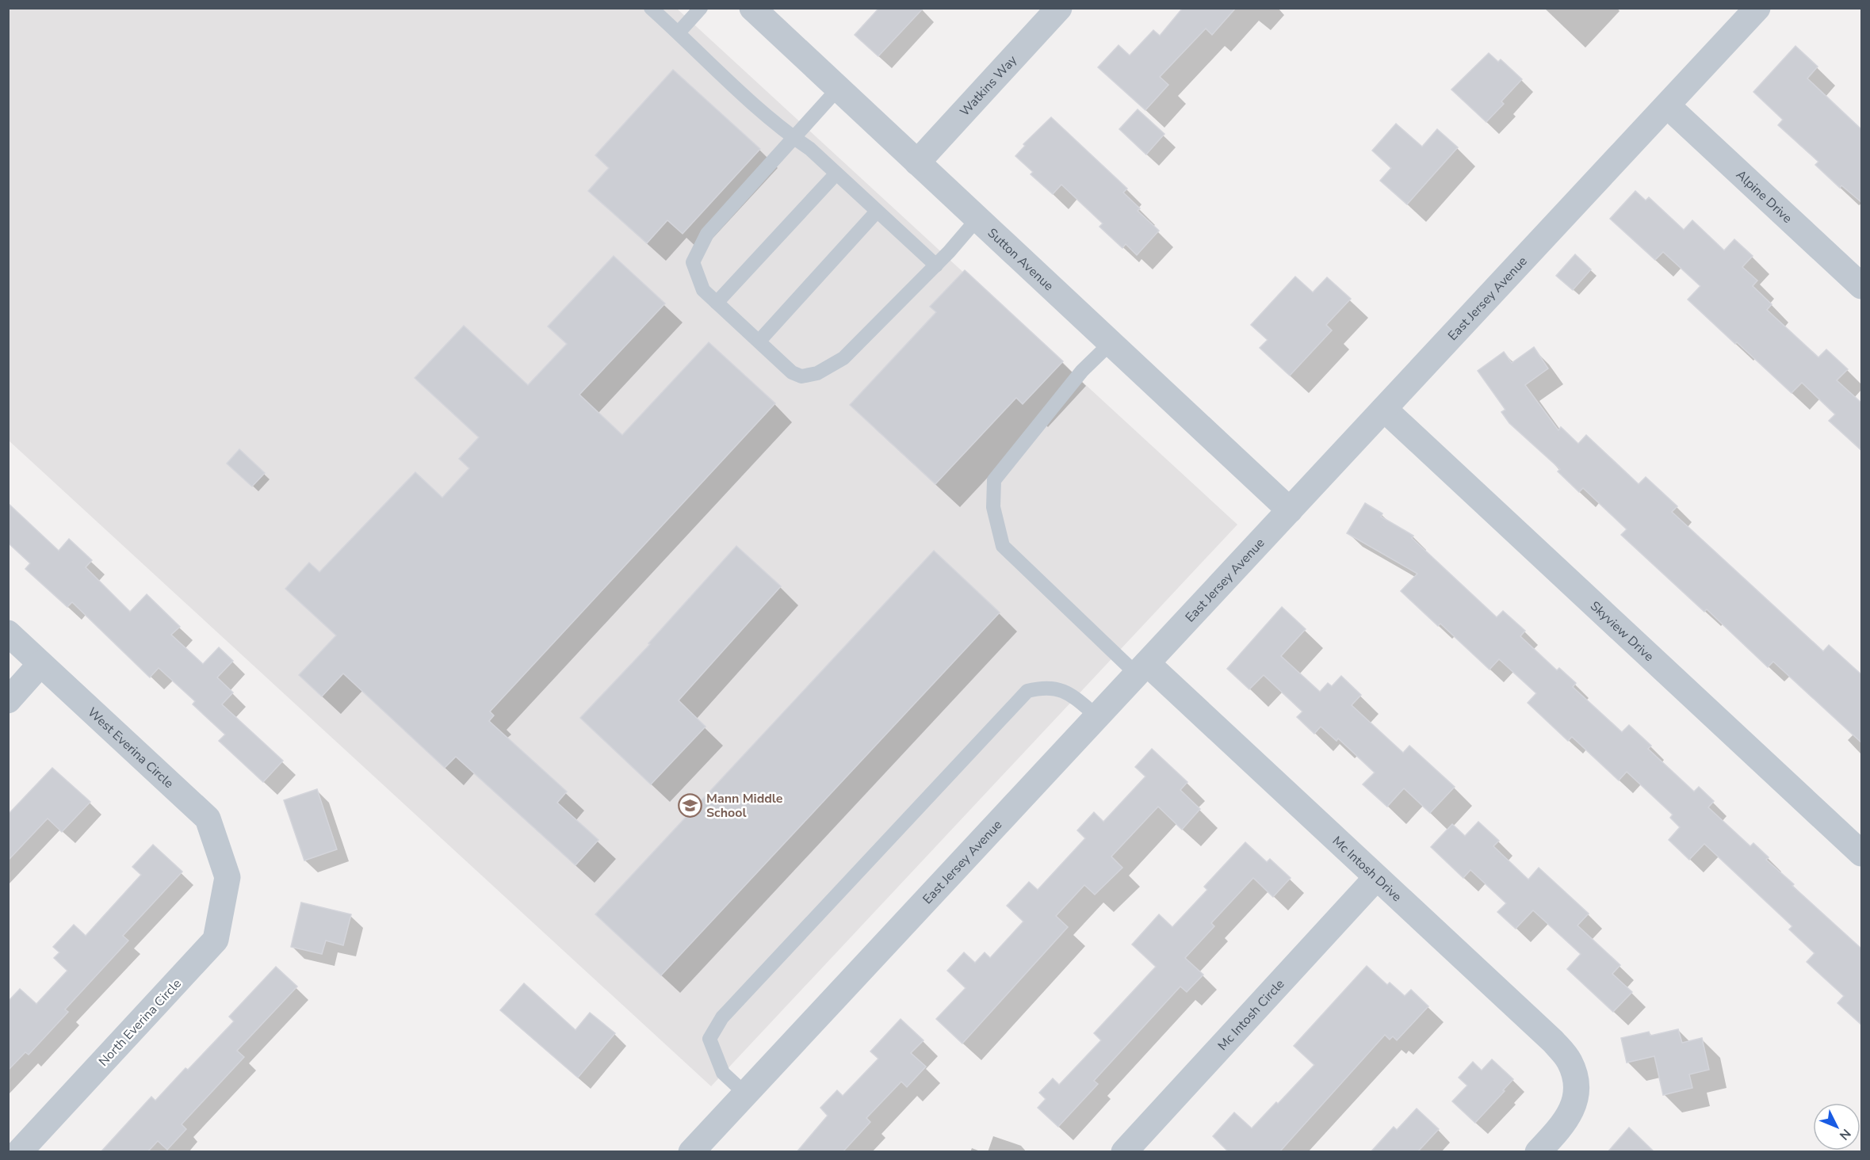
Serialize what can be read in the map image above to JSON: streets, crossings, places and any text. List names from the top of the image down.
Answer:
{
  "streets": {
    "street": [
      "Watkins Way",
      "Alpine Drive",
      "Sutton Avenue",
      "East Jersey Avenue",
      "Skyview Drive",
      "West Everina Circle",
      "Mc Intosh Drive",
      "Mc Intosh Circle",
      "North Everina Circle"
    ]
  },
  "crossings": [
    ["Watkins Way", "Sutton Avenue"],
    ["Alpine Drive", "East Jersey Avenue"],
    ["Sutton Avenue", "East Jersey Avenue"],
    ["East Jersey Avenue", "Skyview Drive"],
    ["East Jersey Avenue", "Mc Intosh Drive"],
    ["West Everina Circle", "North Everina Circle"],
    ["Mc Intosh Drive", "Mc Intosh Circle"]
  ],
  "places": {
    "school or university": ["Mann Middle School"]
  },
  "north": "bottom right"
}
